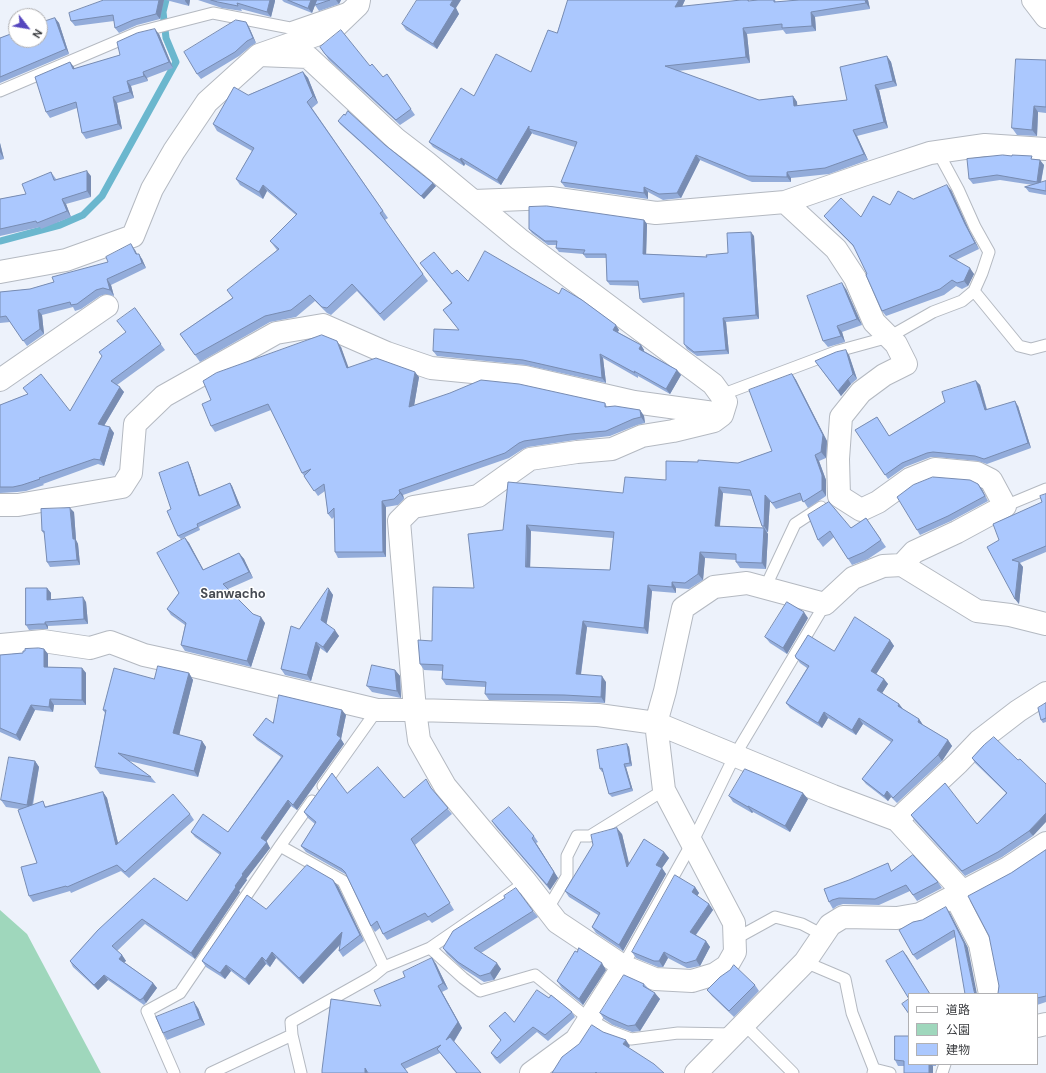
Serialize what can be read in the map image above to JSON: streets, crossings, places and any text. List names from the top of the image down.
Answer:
{
  "districts": ["Sanwacho"],
  "legend": ["道路", "公園", "建物"],
  "north": "bottom right"
}
